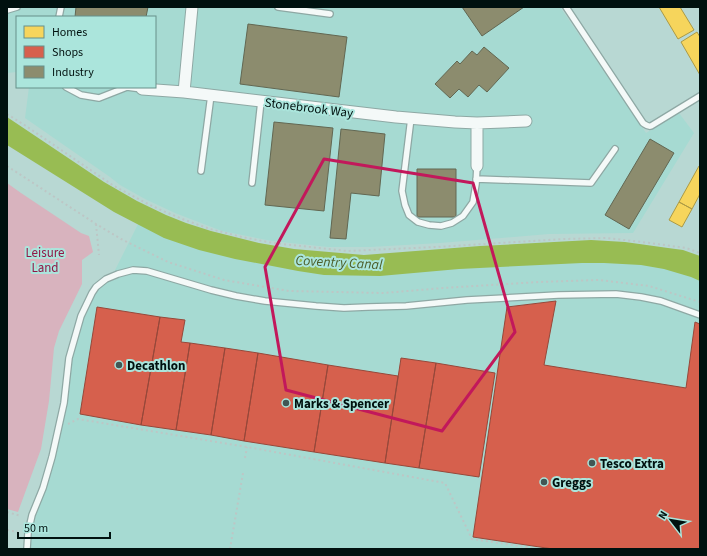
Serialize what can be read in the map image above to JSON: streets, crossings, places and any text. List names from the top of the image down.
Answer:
{
  "streets": {
    "street": ["Stonebrook Way"]
  },
  "water": ["Coventry Canal"],
  "parks": ["Leisure Land"],
  "places": [
    "Decathlon",
    "Marks & Spencer",
    "Tesco Extra",
    "Greggs"
  ],
  "legend": ["Homes", "Shops", "Industry"],
  "scale_bar": "50 m",
  "north": "top left"
}
